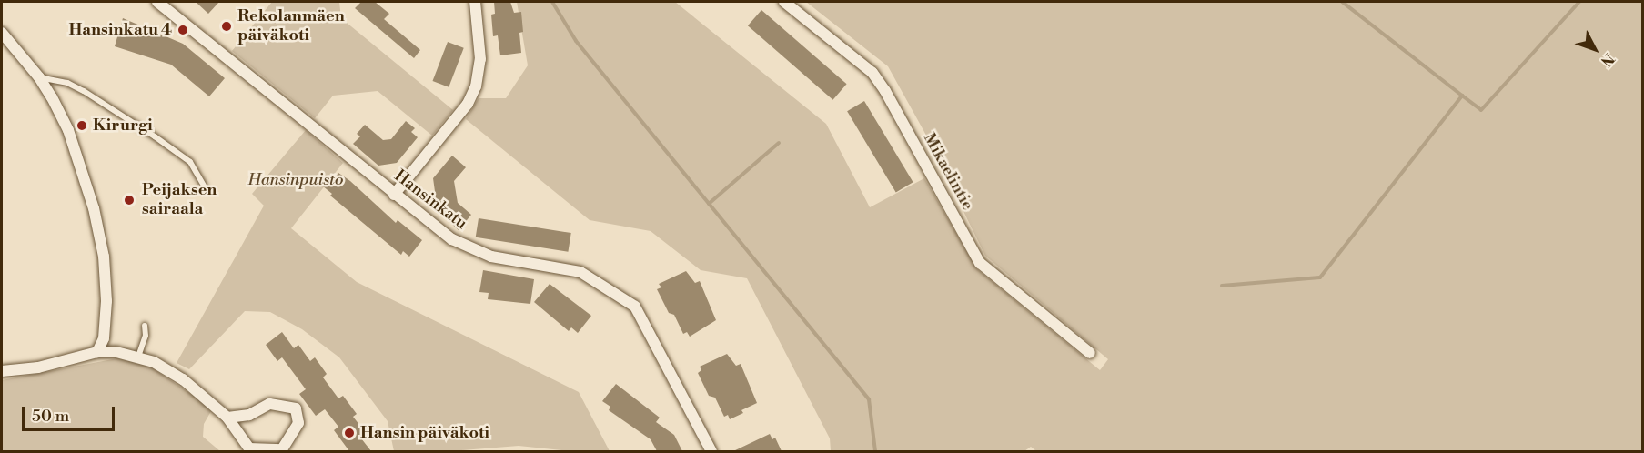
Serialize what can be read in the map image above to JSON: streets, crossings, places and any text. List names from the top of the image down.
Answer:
{
  "streets": {
    "street": ["Mikaelintie", "Hansinkatu"]
  },
  "parks": ["Hansinpuisto"],
  "places": [
    "Rekolanmäen päiväkoti",
    "Hansinkatu 4",
    "Kirurgi",
    "Peijaksen sairaala",
    "Hansin päiväkoti"
  ],
  "scale_bar": "50 m",
  "north": "bottom right"
}
